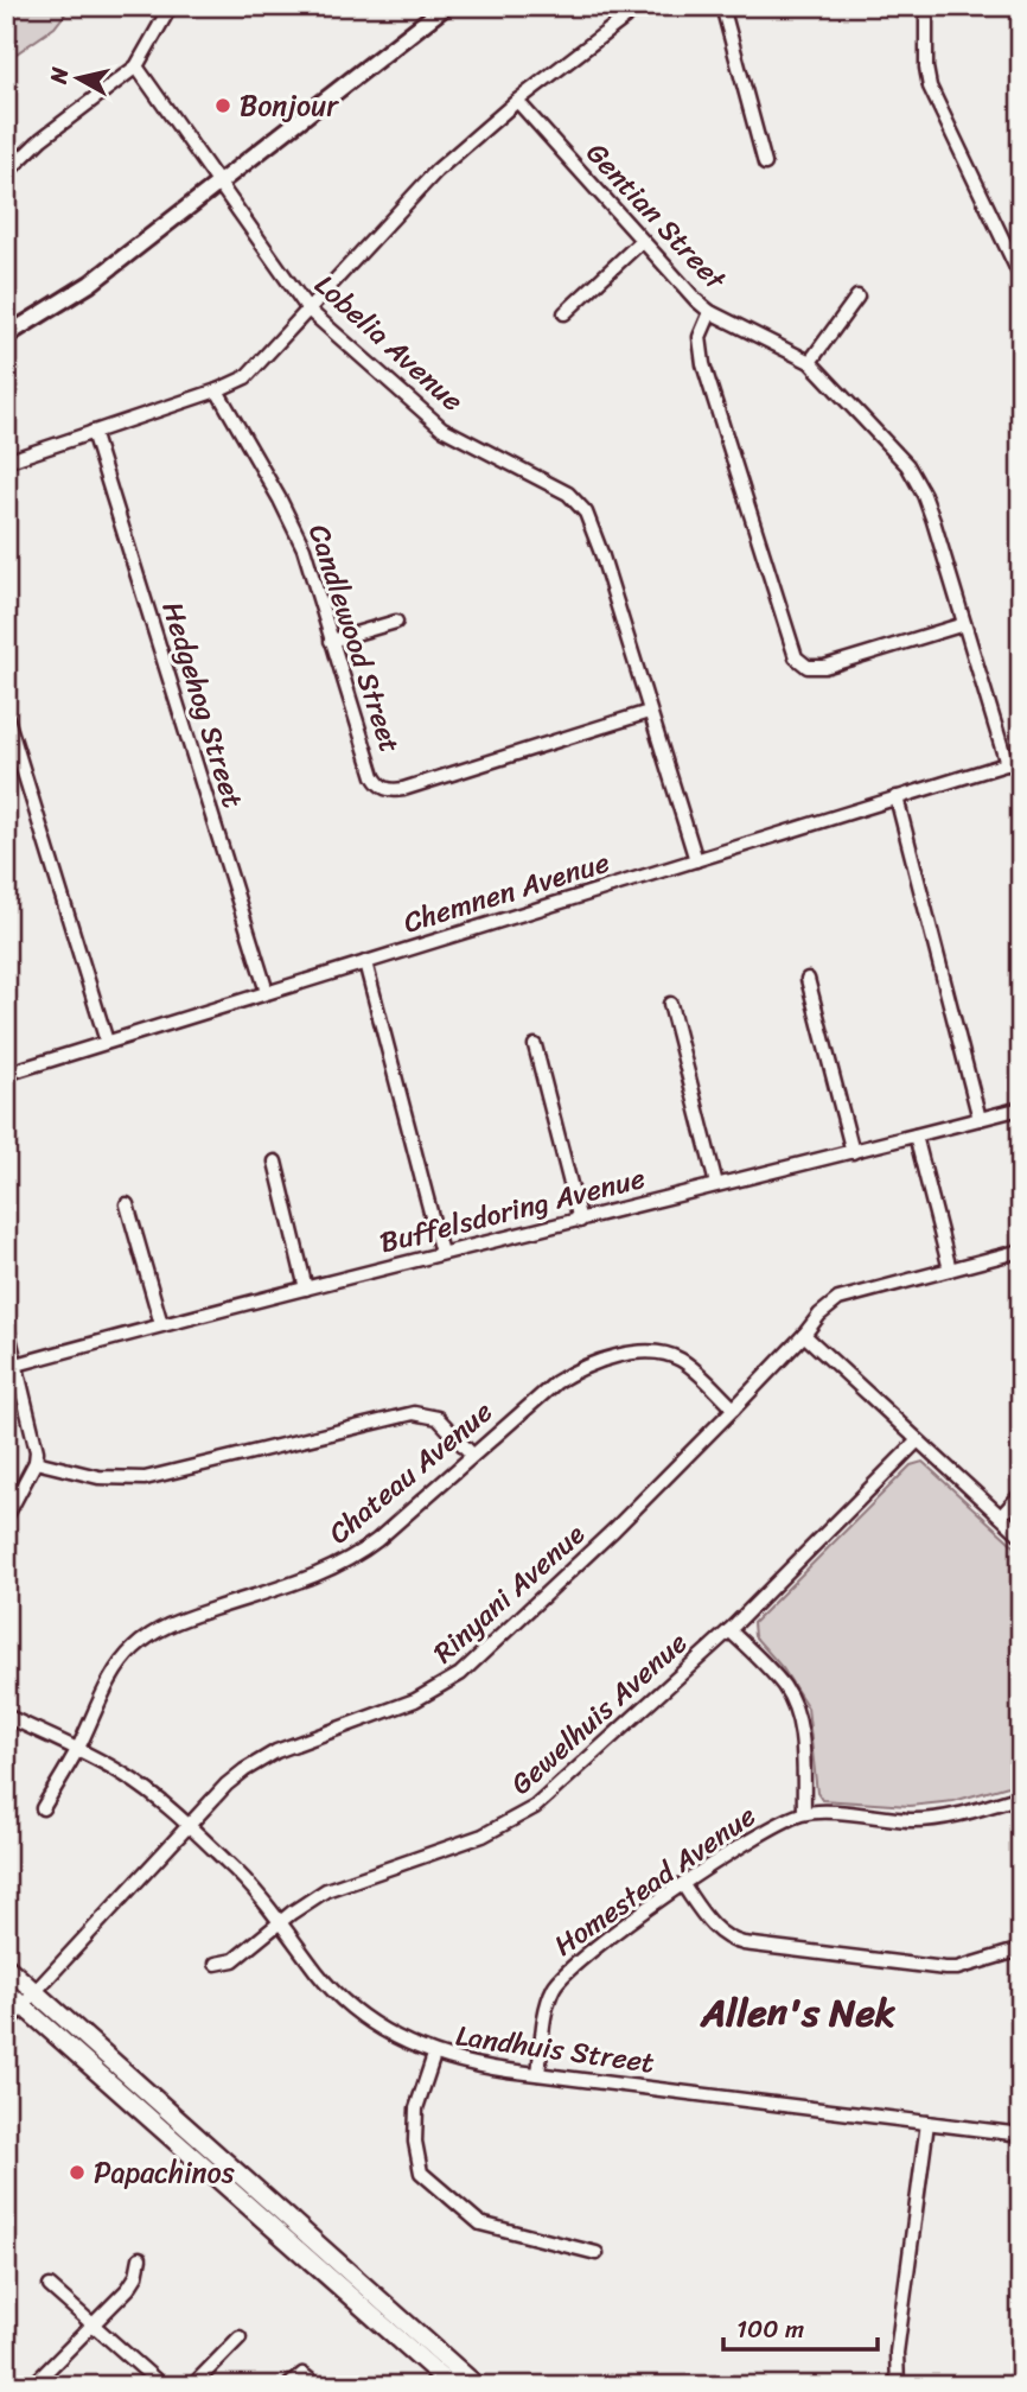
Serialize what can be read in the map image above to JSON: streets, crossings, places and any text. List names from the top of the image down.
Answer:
{
  "streets": {
    "street": [
      "Gentian Street",
      "Lobelia Avenue",
      "Candlewood Street",
      "Hedgehog Street",
      "Chemnen Avenue",
      "Buffelsdoring Avenue",
      "Chateau Avenue",
      "Rinyani Avenue",
      "Gewelhuis Avenue",
      "Homestead Avenue",
      "Landhuis Street"
    ]
  },
  "crossings": [
    ["Gentian Street", "Chemnen Avenue"],
    ["Lobelia Avenue", "Candlewood Street"],
    ["Lobelia Avenue", "Chemnen Avenue"],
    ["Hedgehog Street", "Chemnen Avenue"],
    ["Chateau Avenue", "Rinyani Avenue"],
    ["Chateau Avenue", "Landhuis Street"],
    ["Rinyani Avenue", "Landhuis Street"],
    ["Gewelhuis Avenue", "Landhuis Street"],
    ["Homestead Avenue", "Landhuis Street"]
  ],
  "districts": ["Allen's Nek"],
  "places": ["Bonjour", "Papachinos"],
  "scale_bar": "100 m",
  "north": "left"
}
